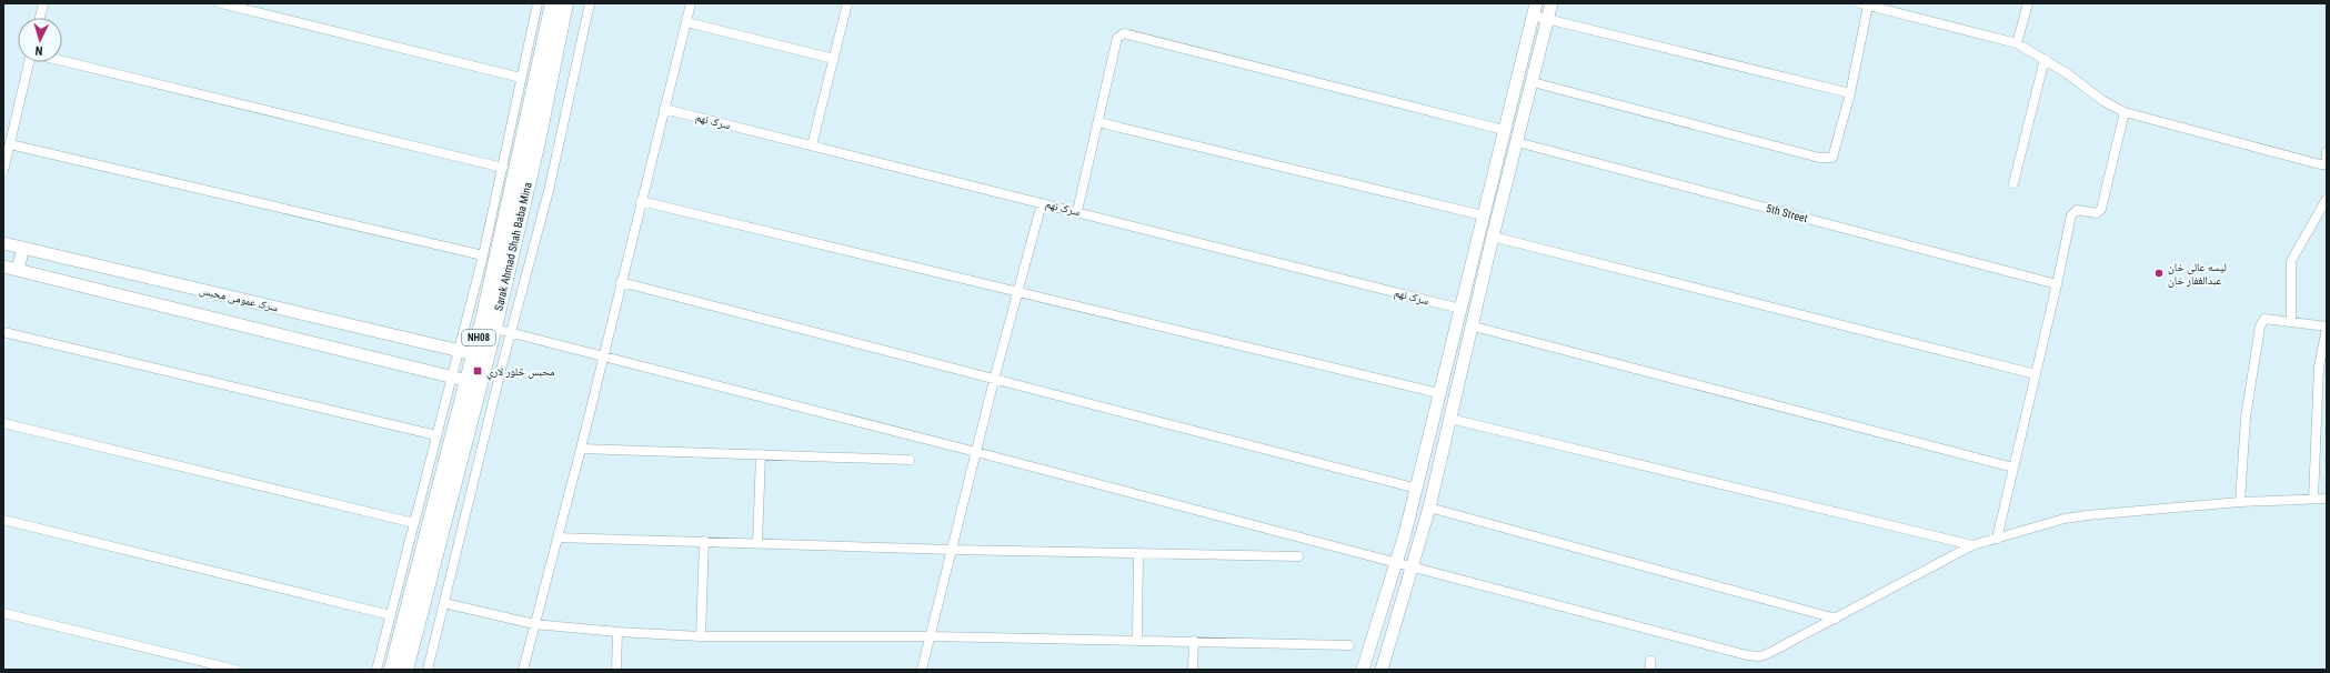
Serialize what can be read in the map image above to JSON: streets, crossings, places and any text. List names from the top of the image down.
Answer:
{
  "streets": {
    "highway": ["Sarak Ahmad Shah Baba Mina", "NH08"],
    "street": ["سرک نهم", "5th Street", "سرک عمومی محبس"]
  },
  "crossings": [
    ["Sarak Ahmad Shah Baba Mina", "NH08"],
    ["سرک عمومی محبس", "NH08"]
  ],
  "places": {
    "other": ["لیسه عالی خان عبدالغفار خان"],
    "transit": ["محبس څلور لارې"]
  },
  "north": "bottom"
}
